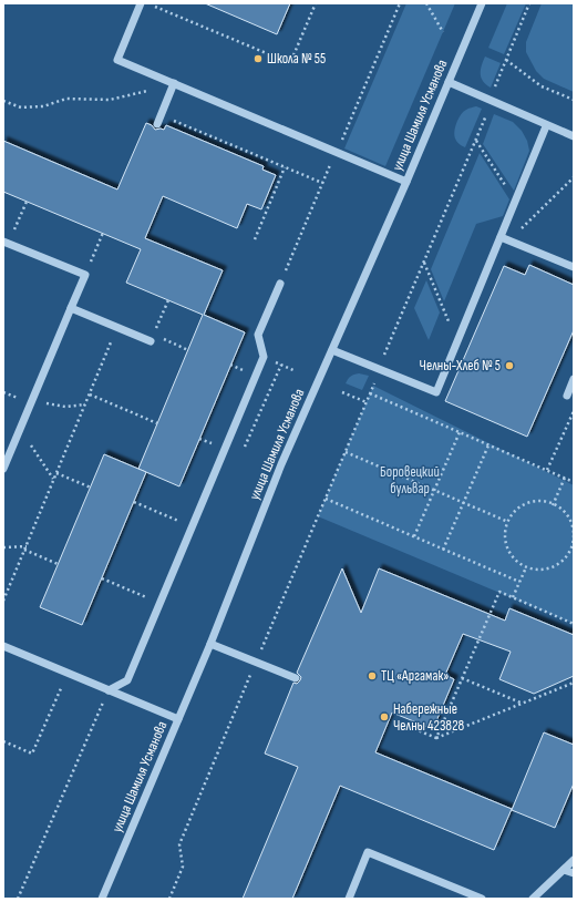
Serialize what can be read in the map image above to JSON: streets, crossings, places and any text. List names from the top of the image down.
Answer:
{
  "streets": {
    "street": ["улица Шамиля Усманова"]
  },
  "parks": ["Боровецкий бульвар"],
  "places": [
    "Школа № 55",
    "Челны-Хлеб № 5",
    "ТЦ «Аргамак»",
    "Набережные Челны 423828"
  ]
}
